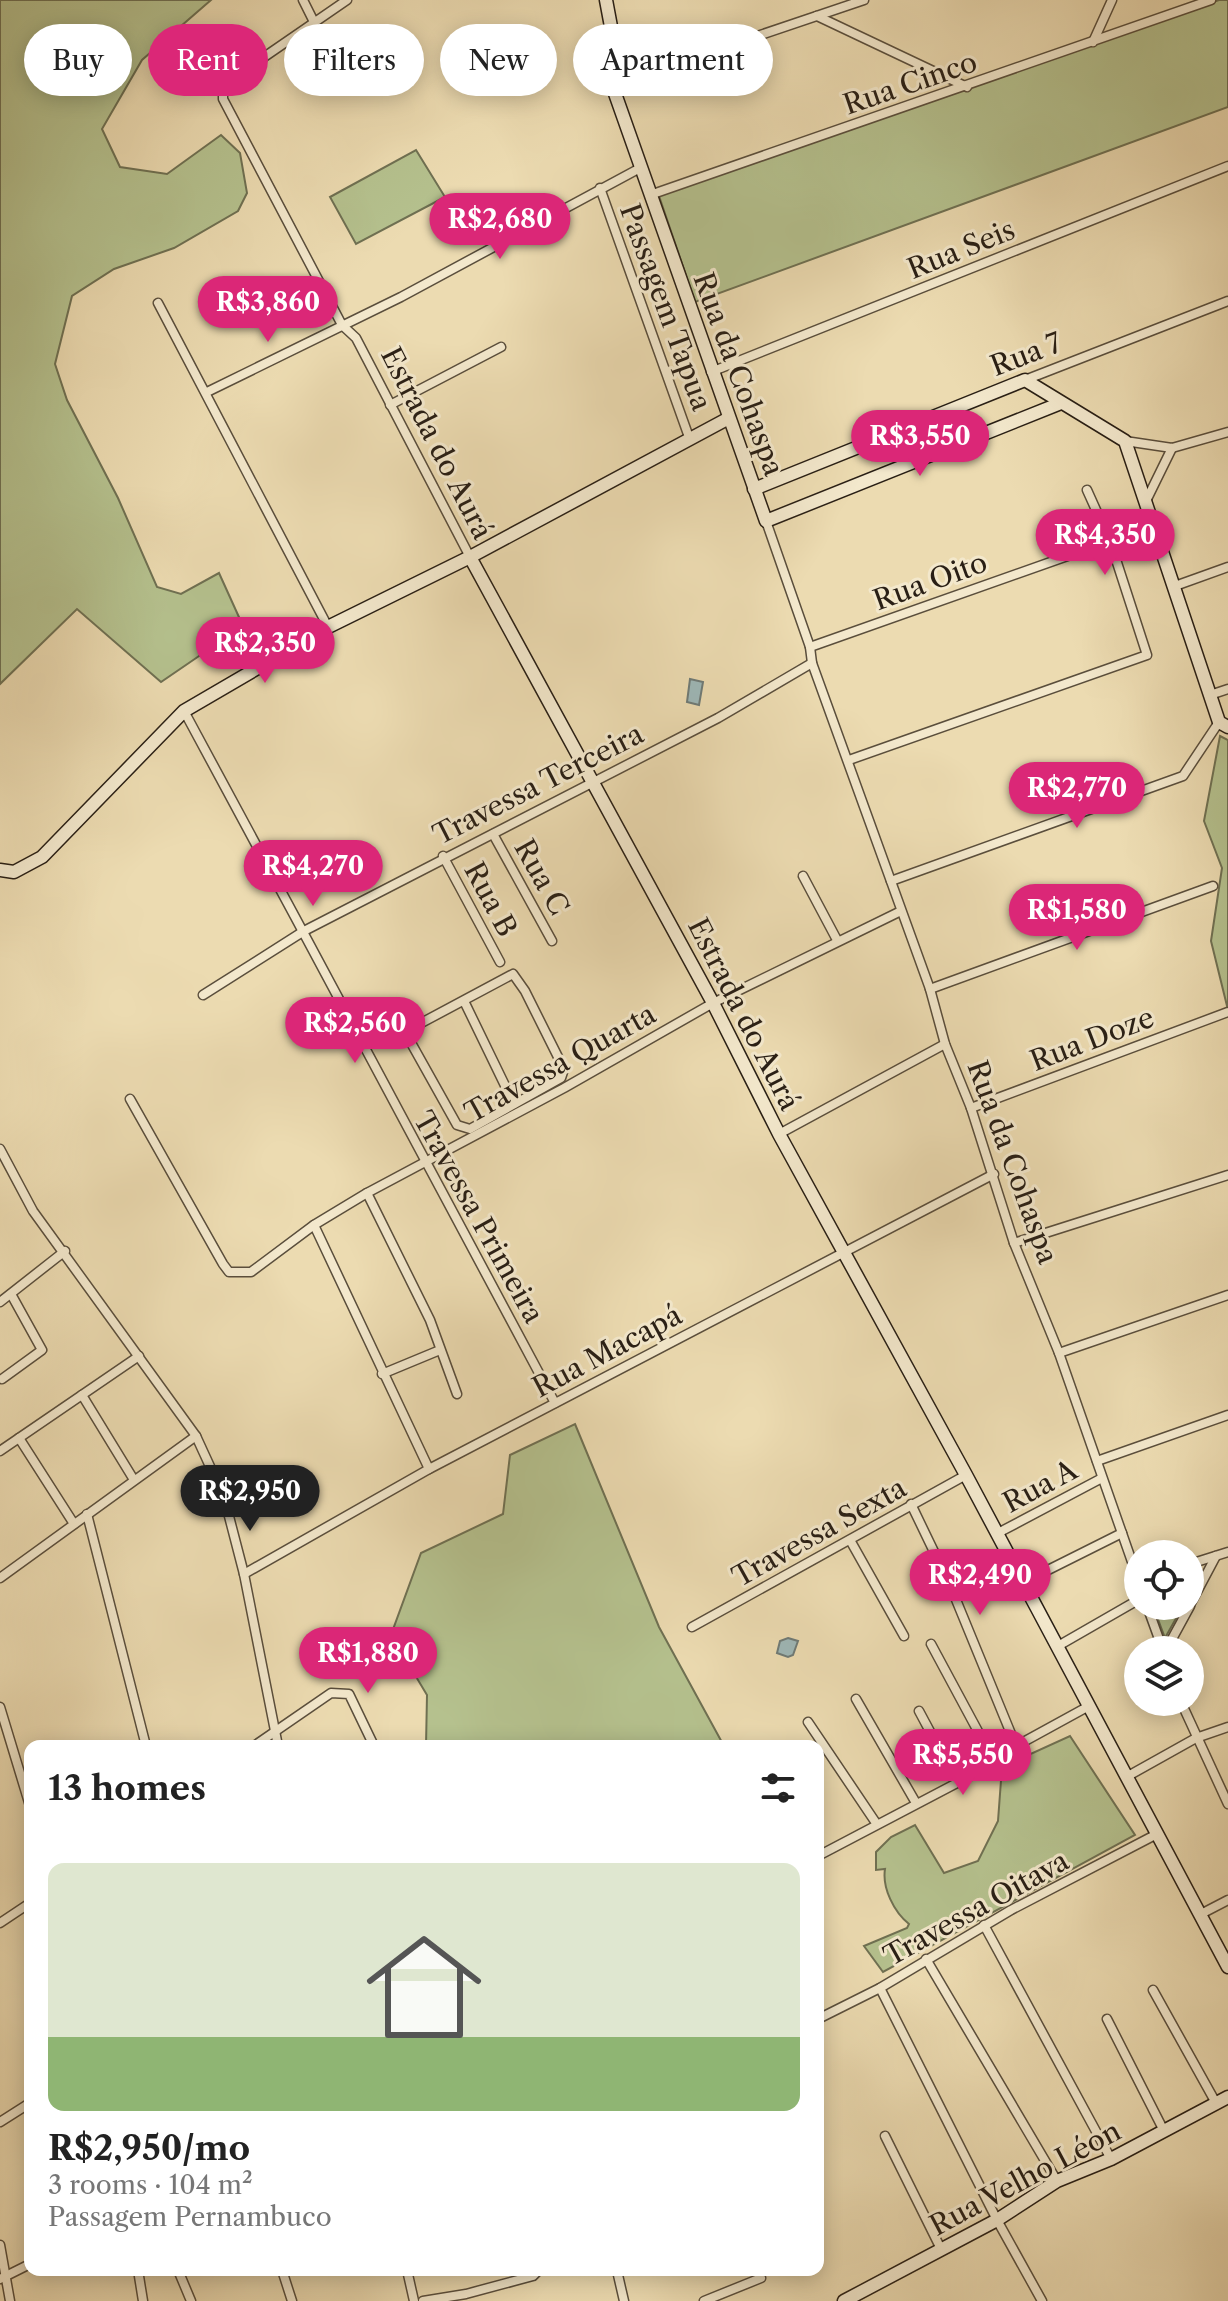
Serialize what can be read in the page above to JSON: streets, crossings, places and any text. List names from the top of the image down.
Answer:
{
  "streets": {
    "street": [
      "Rua Cinco",
      "Rua Seis",
      "Passagem Tapua",
      "Rua 7",
      "Rua da Cohaspa",
      "Estrada do Aurá",
      "Rua Oito",
      "Travessa Terceira",
      "Rua C",
      "Rua B",
      "Rua Doze",
      "Travessa Quarta",
      "Travessa Primeira",
      "Rua Macapá",
      "Rua A",
      "Travessa Sexta",
      "Travessa Oitava",
      "Rua Velho Léon"
    ]
  },
  "crossings": [
    ["Rua Cinco", "Rua da Cohaspa"],
    ["Rua Seis", "Rua da Cohaspa"],
    ["Rua 7", "Rua da Cohaspa"],
    ["Rua da Cohaspa", "Rua Oito"],
    ["Rua da Cohaspa", "Travessa Terceira"],
    ["Rua da Cohaspa", "Rua Doze"],
    ["Rua da Cohaspa", "Travessa Quarta"],
    ["Rua da Cohaspa", "Rua Macapá"],
    ["Rua da Cohaspa", "Rua A"],
    ["Estrada do Aurá", "Travessa Terceira"],
    ["Estrada do Aurá", "Travessa Quarta"],
    ["Estrada do Aurá", "Rua Macapá"],
    ["Estrada do Aurá", "Rua A"],
    ["Estrada do Aurá", "Travessa Sexta"],
    ["Estrada do Aurá", "Travessa Oitava"],
    ["Travessa Terceira", "Rua C"],
    ["Travessa Terceira", "Rua B"],
    ["Travessa Terceira", "Travessa Primeira"],
    ["Travessa Quarta", "Travessa Primeira"],
    ["Travessa Primeira", "Rua Macapá"]
  ],
  "page": {
    "chip": [
      "Buy",
      "Rent",
      "Filters",
      "New",
      "Apartment"
    ],
    "price": [
      "R$2,680",
      "R$3,860",
      "R$3,550",
      "R$4,350",
      "R$2,350",
      "R$2,770",
      "R$4,270",
      "R$1,580",
      "R$2,560",
      "R$2,950",
      "R$2,490",
      "R$1,880",
      "R$5,550"
    ],
    "heading": "13 homes",
    "list": [
      {
        "name": "R$2,950/mo",
        "note": "3 rooms · 104 m² · Passagem Pernambuco"
      }
    ]
  }
}
